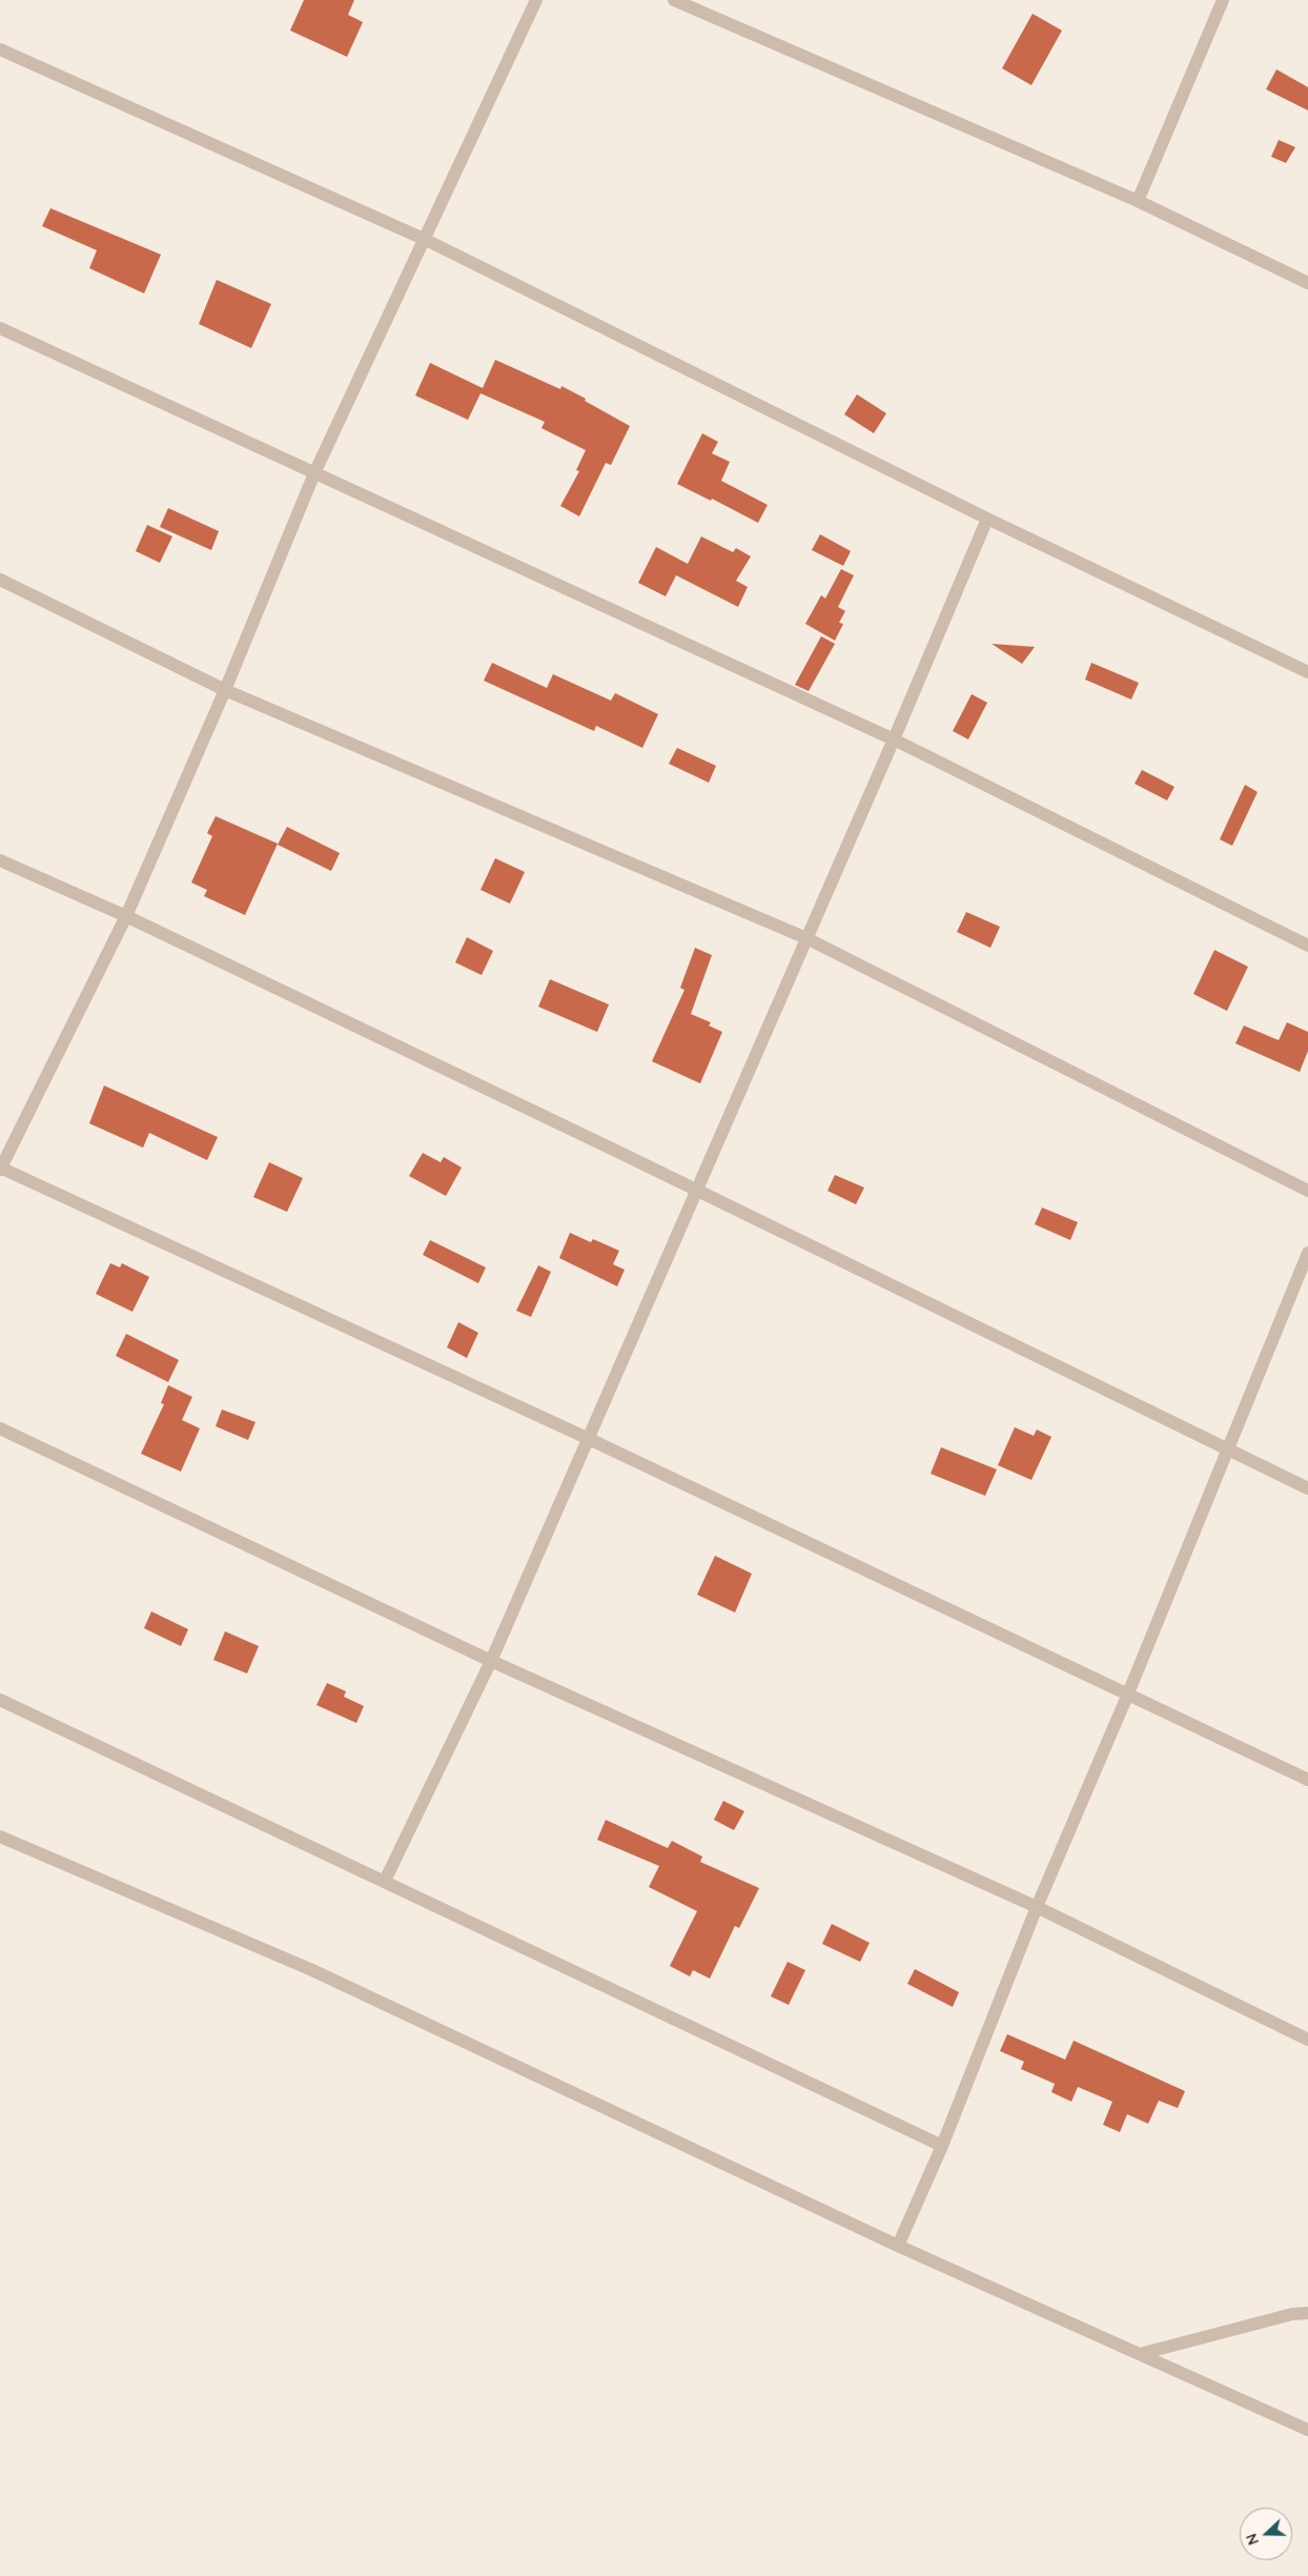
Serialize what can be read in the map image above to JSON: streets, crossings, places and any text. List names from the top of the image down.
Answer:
{
  "north": "left"
}
